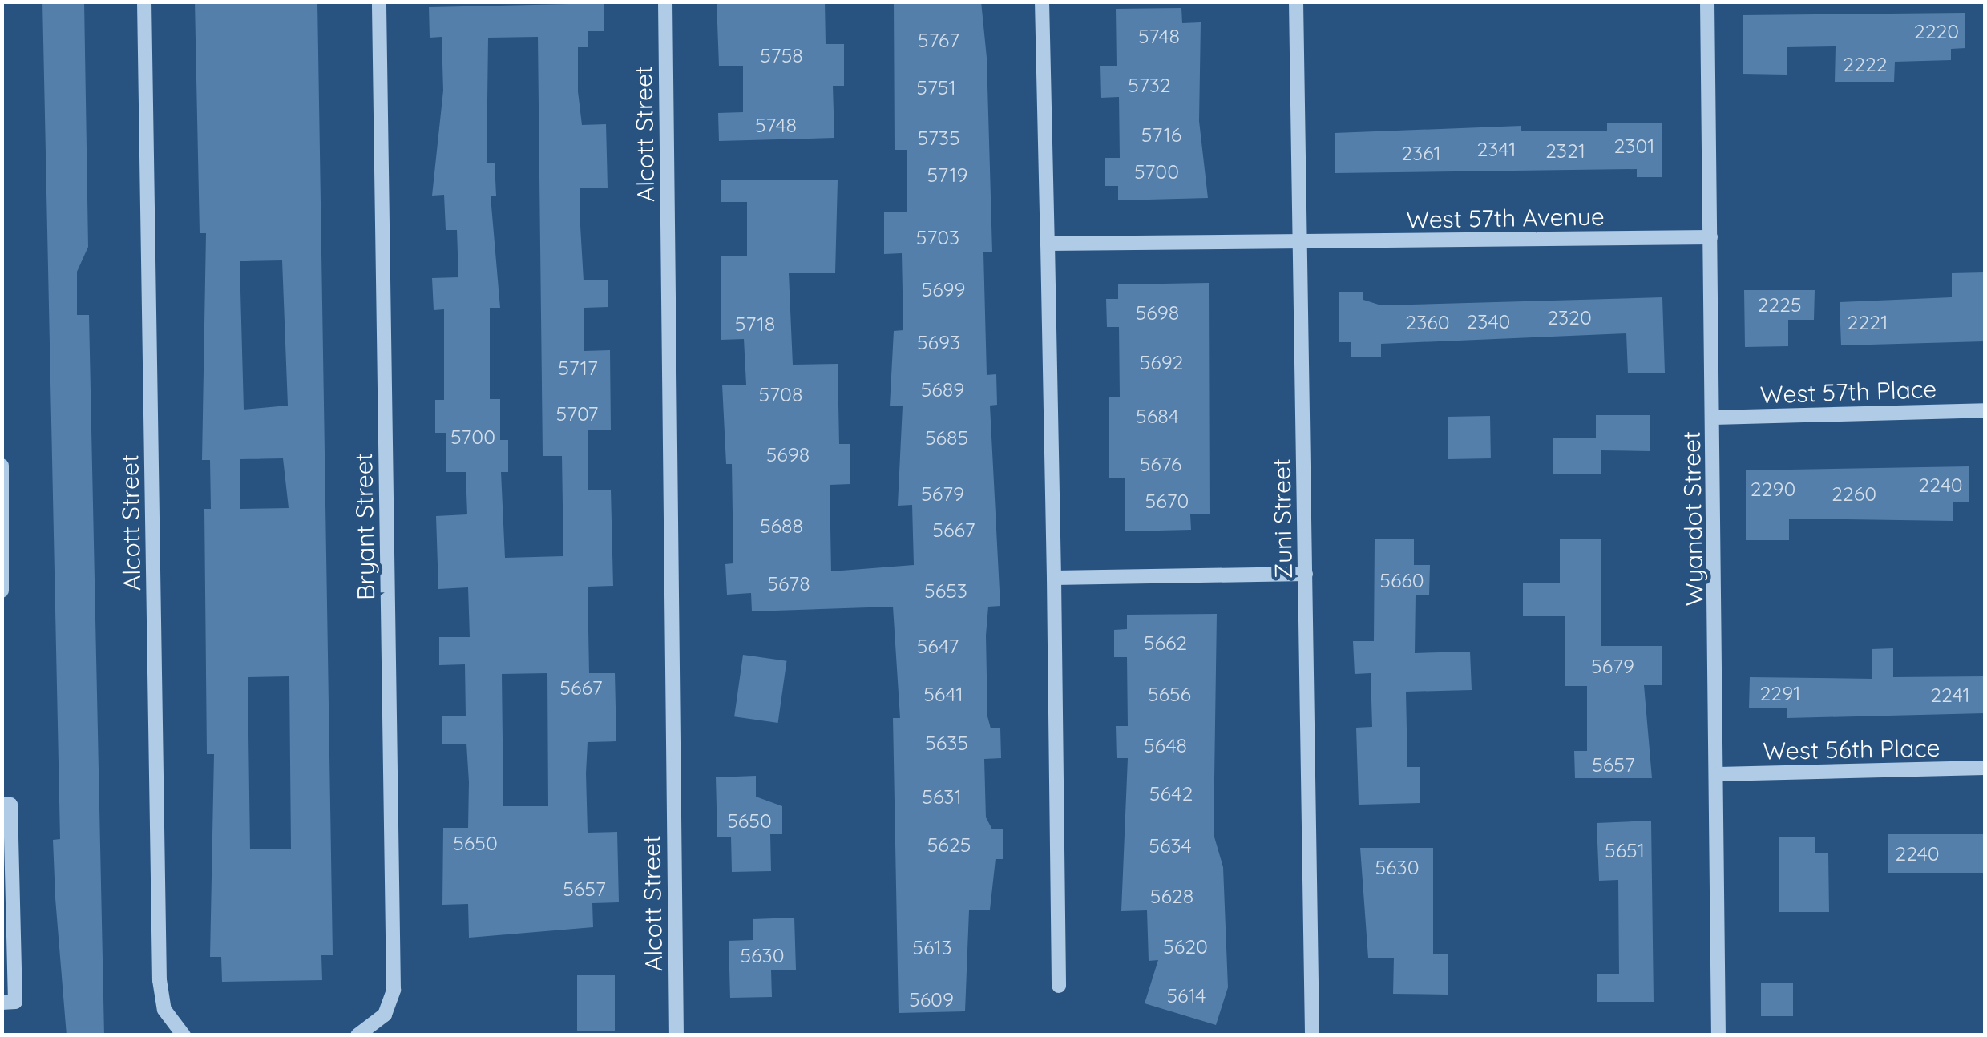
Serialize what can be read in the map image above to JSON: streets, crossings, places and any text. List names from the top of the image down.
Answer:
{
  "streets": {
    "street": [
      "Alcott Street",
      "West 57th Avenue",
      "West 57th Place",
      "Zuni Street",
      "Wyandot Street",
      "Bryant Street",
      "West 56th Place"
    ]
  },
  "crossings": [
    ["West 57th Avenue", "Zuni Street"],
    ["West 57th Avenue", "Wyandot Street"],
    ["West 57th Place", "Wyandot Street"],
    ["Wyandot Street", "West 56th Place"]
  ],
  "house_numbers": [
    "2220",
    "5748",
    "5767",
    "5758",
    "2222",
    "5732",
    "5751",
    "5748",
    "5716",
    "5735",
    "2301",
    "2341",
    "2321",
    "2361",
    "5700",
    "5719",
    "5703",
    "5699",
    "2225",
    "5698",
    "2320",
    "2340",
    "2360",
    "2221",
    "5718",
    "5693",
    "5692",
    "5717",
    "5689",
    "5708",
    "5707",
    "5684",
    "5700",
    "5685",
    "5698",
    "5676",
    "2240",
    "2290",
    "5679",
    "2260",
    "5670",
    "5688",
    "5667",
    "5660",
    "5678",
    "5653",
    "5662",
    "5647",
    "5679",
    "5667",
    "2291",
    "5641",
    "5656",
    "2241",
    "5635",
    "5648",
    "5657",
    "5642",
    "5631",
    "5650",
    "5650",
    "5625",
    "5634",
    "5651",
    "2240",
    "5630",
    "5657",
    "5628",
    "5620",
    "5613",
    "5630",
    "5614",
    "5609"
  ]
}
